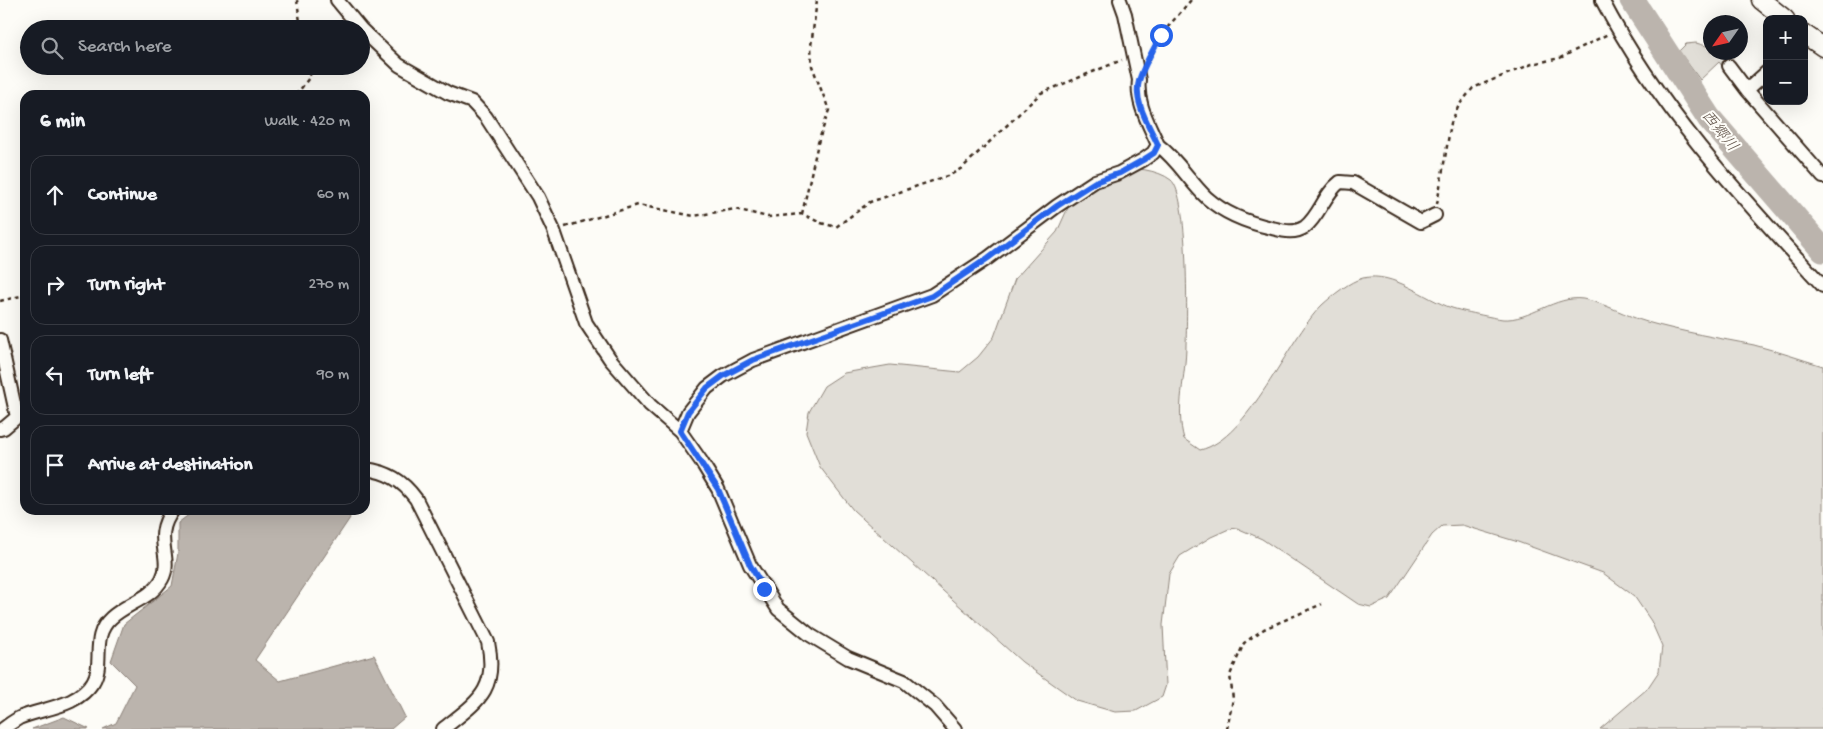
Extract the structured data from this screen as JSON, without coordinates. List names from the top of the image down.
{
  "water": ["西郷川"],
  "north": "bottom left",
  "page": {
    "map_buttons": ["+", "−"],
    "search": "Search here",
    "heading": ["6 min", "Walk · 420 m"],
    "list": [
      ["Continue", "60 m"],
      ["Turn right", "270 m"],
      ["Turn left", "90 m"],
      "Arrive at destination"
    ]
  }
}
